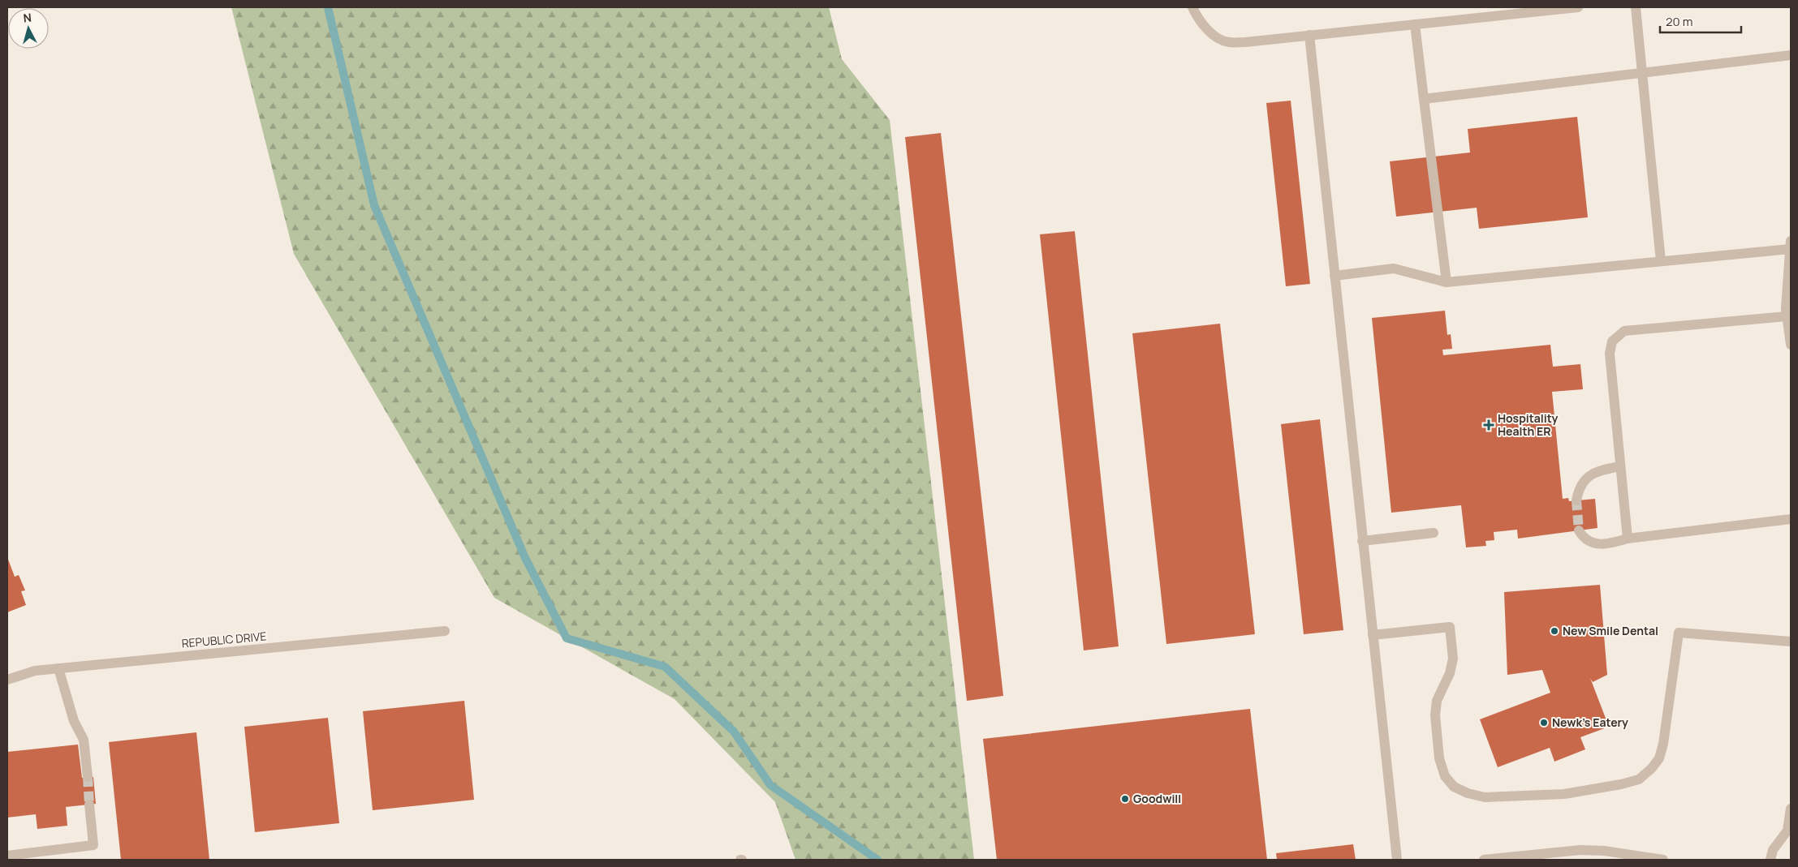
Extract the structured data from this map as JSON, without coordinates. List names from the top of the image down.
{
  "streets": {
    "street": ["REPUBLIC DRIVE"]
  },
  "places": {
    "health": ["Hospitality Health ER"],
    "other": ["New Smile Dental", "Newk's Eatery", "Goodwill"]
  },
  "scale_bar": "20 m",
  "north": "top"
}
